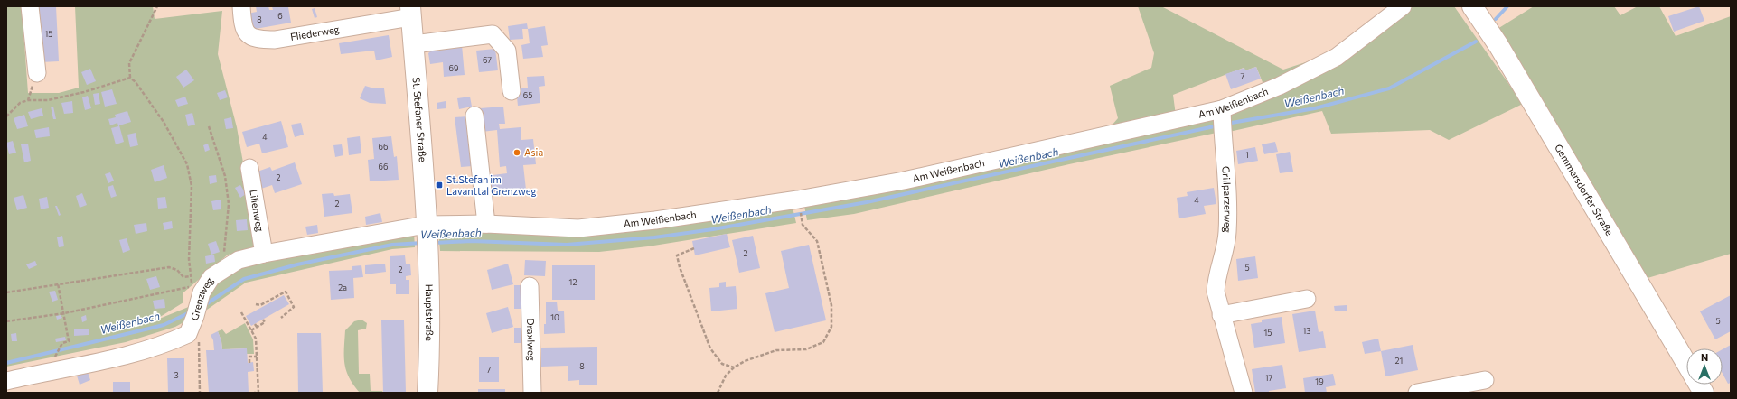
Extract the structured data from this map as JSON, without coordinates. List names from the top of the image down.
{
  "streets": {
    "main road": ["St. Stefaner Straße", "Gemmersdorfer Straße", "Hauptstraße"],
    "street": [
      "Fliederweg",
      "Am Weißenbach",
      "Grillparzerweg",
      "Lilienweg",
      "Grenzweg",
      "Draxlweg"
    ]
  },
  "crossings": [
    ["Fliederweg", "St. Stefaner Straße"],
    ["Am Weißenbach", "St. Stefaner Straße"],
    ["Am Weißenbach", "Grillparzerweg"],
    ["Am Weißenbach", "Grenzweg"],
    ["Am Weißenbach", "Hauptstraße"],
    ["St. Stefaner Straße", "Grenzweg"],
    ["St. Stefaner Straße", "Hauptstraße"],
    ["Lilienweg", "Grenzweg"],
    ["Grenzweg", "Hauptstraße"]
  ],
  "water": ["Weißenbach"],
  "places": {
    "other": ["Asia"],
    "transit": ["St.Stefan im Lavanttal Grenzweg"]
  },
  "house_numbers": [
    "6",
    "8",
    "15",
    "67",
    "69",
    "7",
    "65",
    "4",
    "66",
    "1",
    "66",
    "2",
    "4",
    "2",
    "2",
    "5",
    "2",
    "12",
    "2a",
    "10",
    "5",
    "13",
    "15",
    "21",
    "8",
    "7",
    "3",
    "17",
    "19"
  ],
  "north": "top"
}
